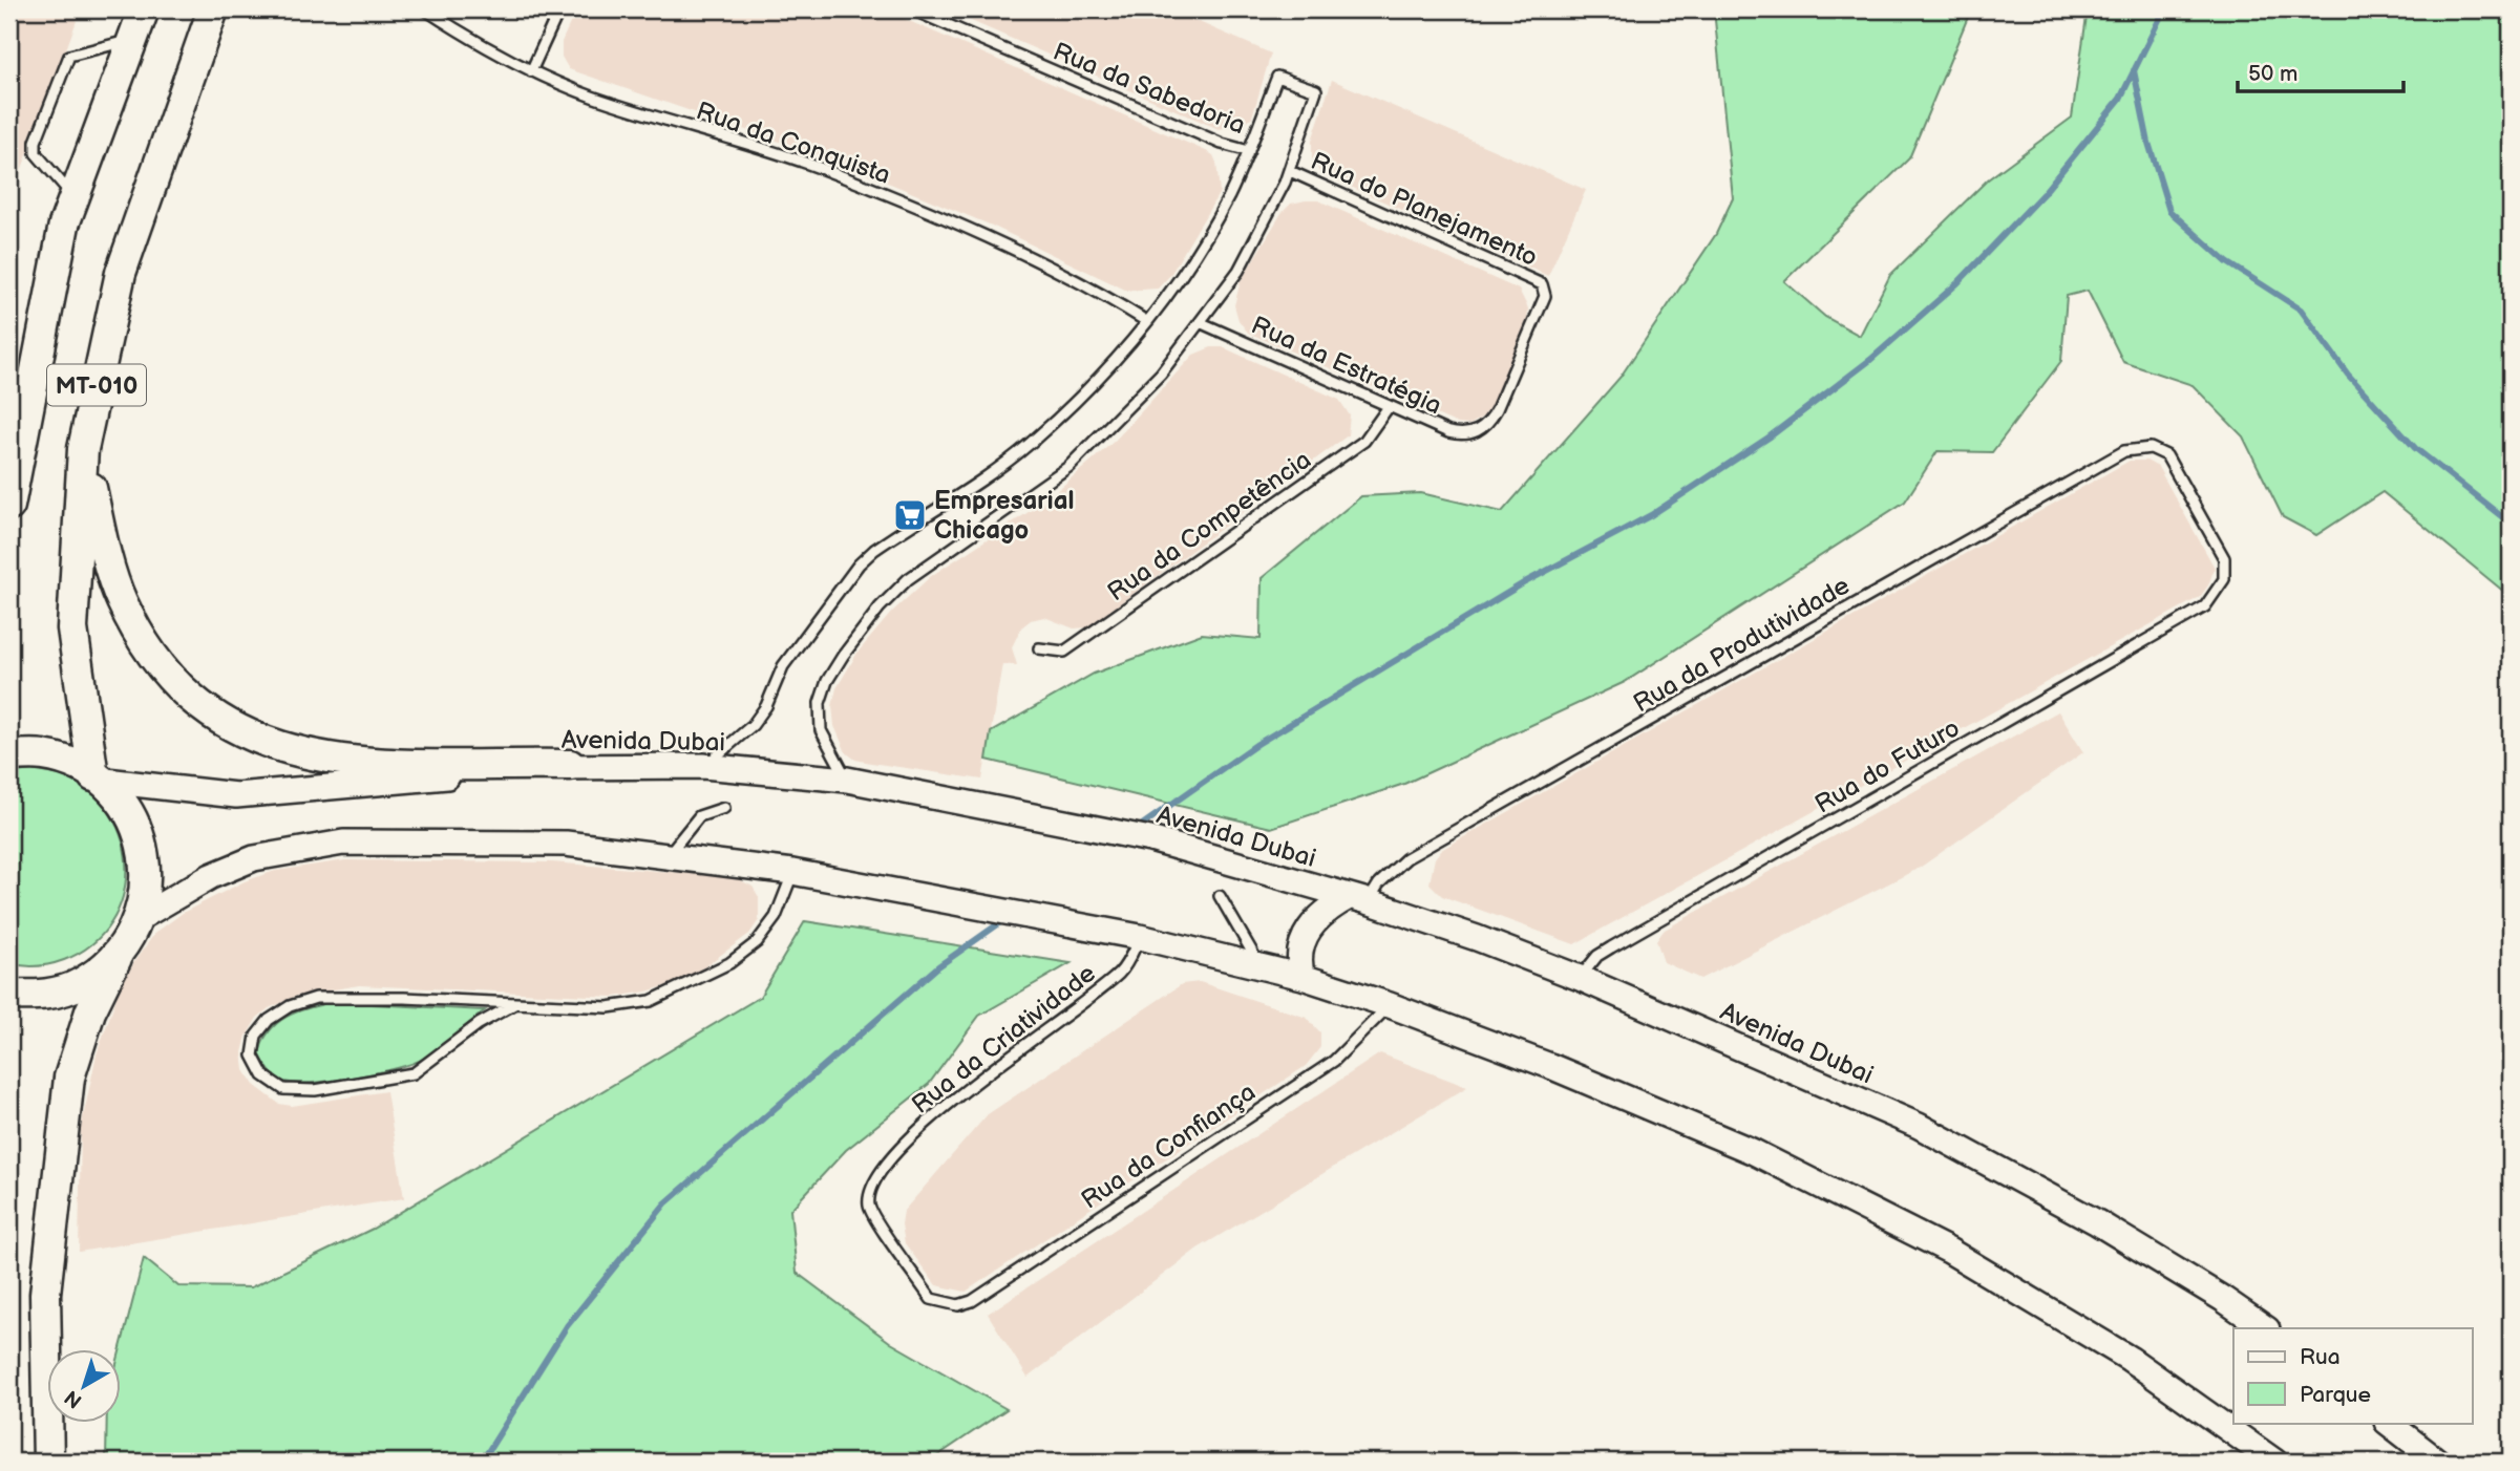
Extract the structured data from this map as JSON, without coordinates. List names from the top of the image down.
{
  "streets": {
    "main road": ["MT-010"],
    "street": ["Avenida Dubai"],
    "lane": [
      "Rua da Sabedoria",
      "Rua da Conquista",
      "Rua do Planejamento",
      "Rua da Estratégia",
      "Rua da Competência",
      "Rua da Produtividade",
      "Rua do Futuro",
      "Rua da Criatividade",
      "Rua da Confiança"
    ]
  },
  "crossings": [
    ["Rua do Planejamento", "Rua da Estratégia"],
    ["Rua da Estratégia", "Rua da Competência"],
    ["MT-010", "Avenida Dubai"],
    ["Rua da Produtividade", "Avenida Dubai"],
    ["Rua da Produtividade", "Rua do Futuro"],
    ["Avenida Dubai", "Rua do Futuro"],
    ["Rua da Criatividade", "Rua da Confiança"]
  ],
  "places": {
    "supermarket": ["Empresarial Chicago"]
  },
  "legend": ["Rua", "Parque"],
  "scale_bar": "50 m",
  "north": "bottom left"
}
